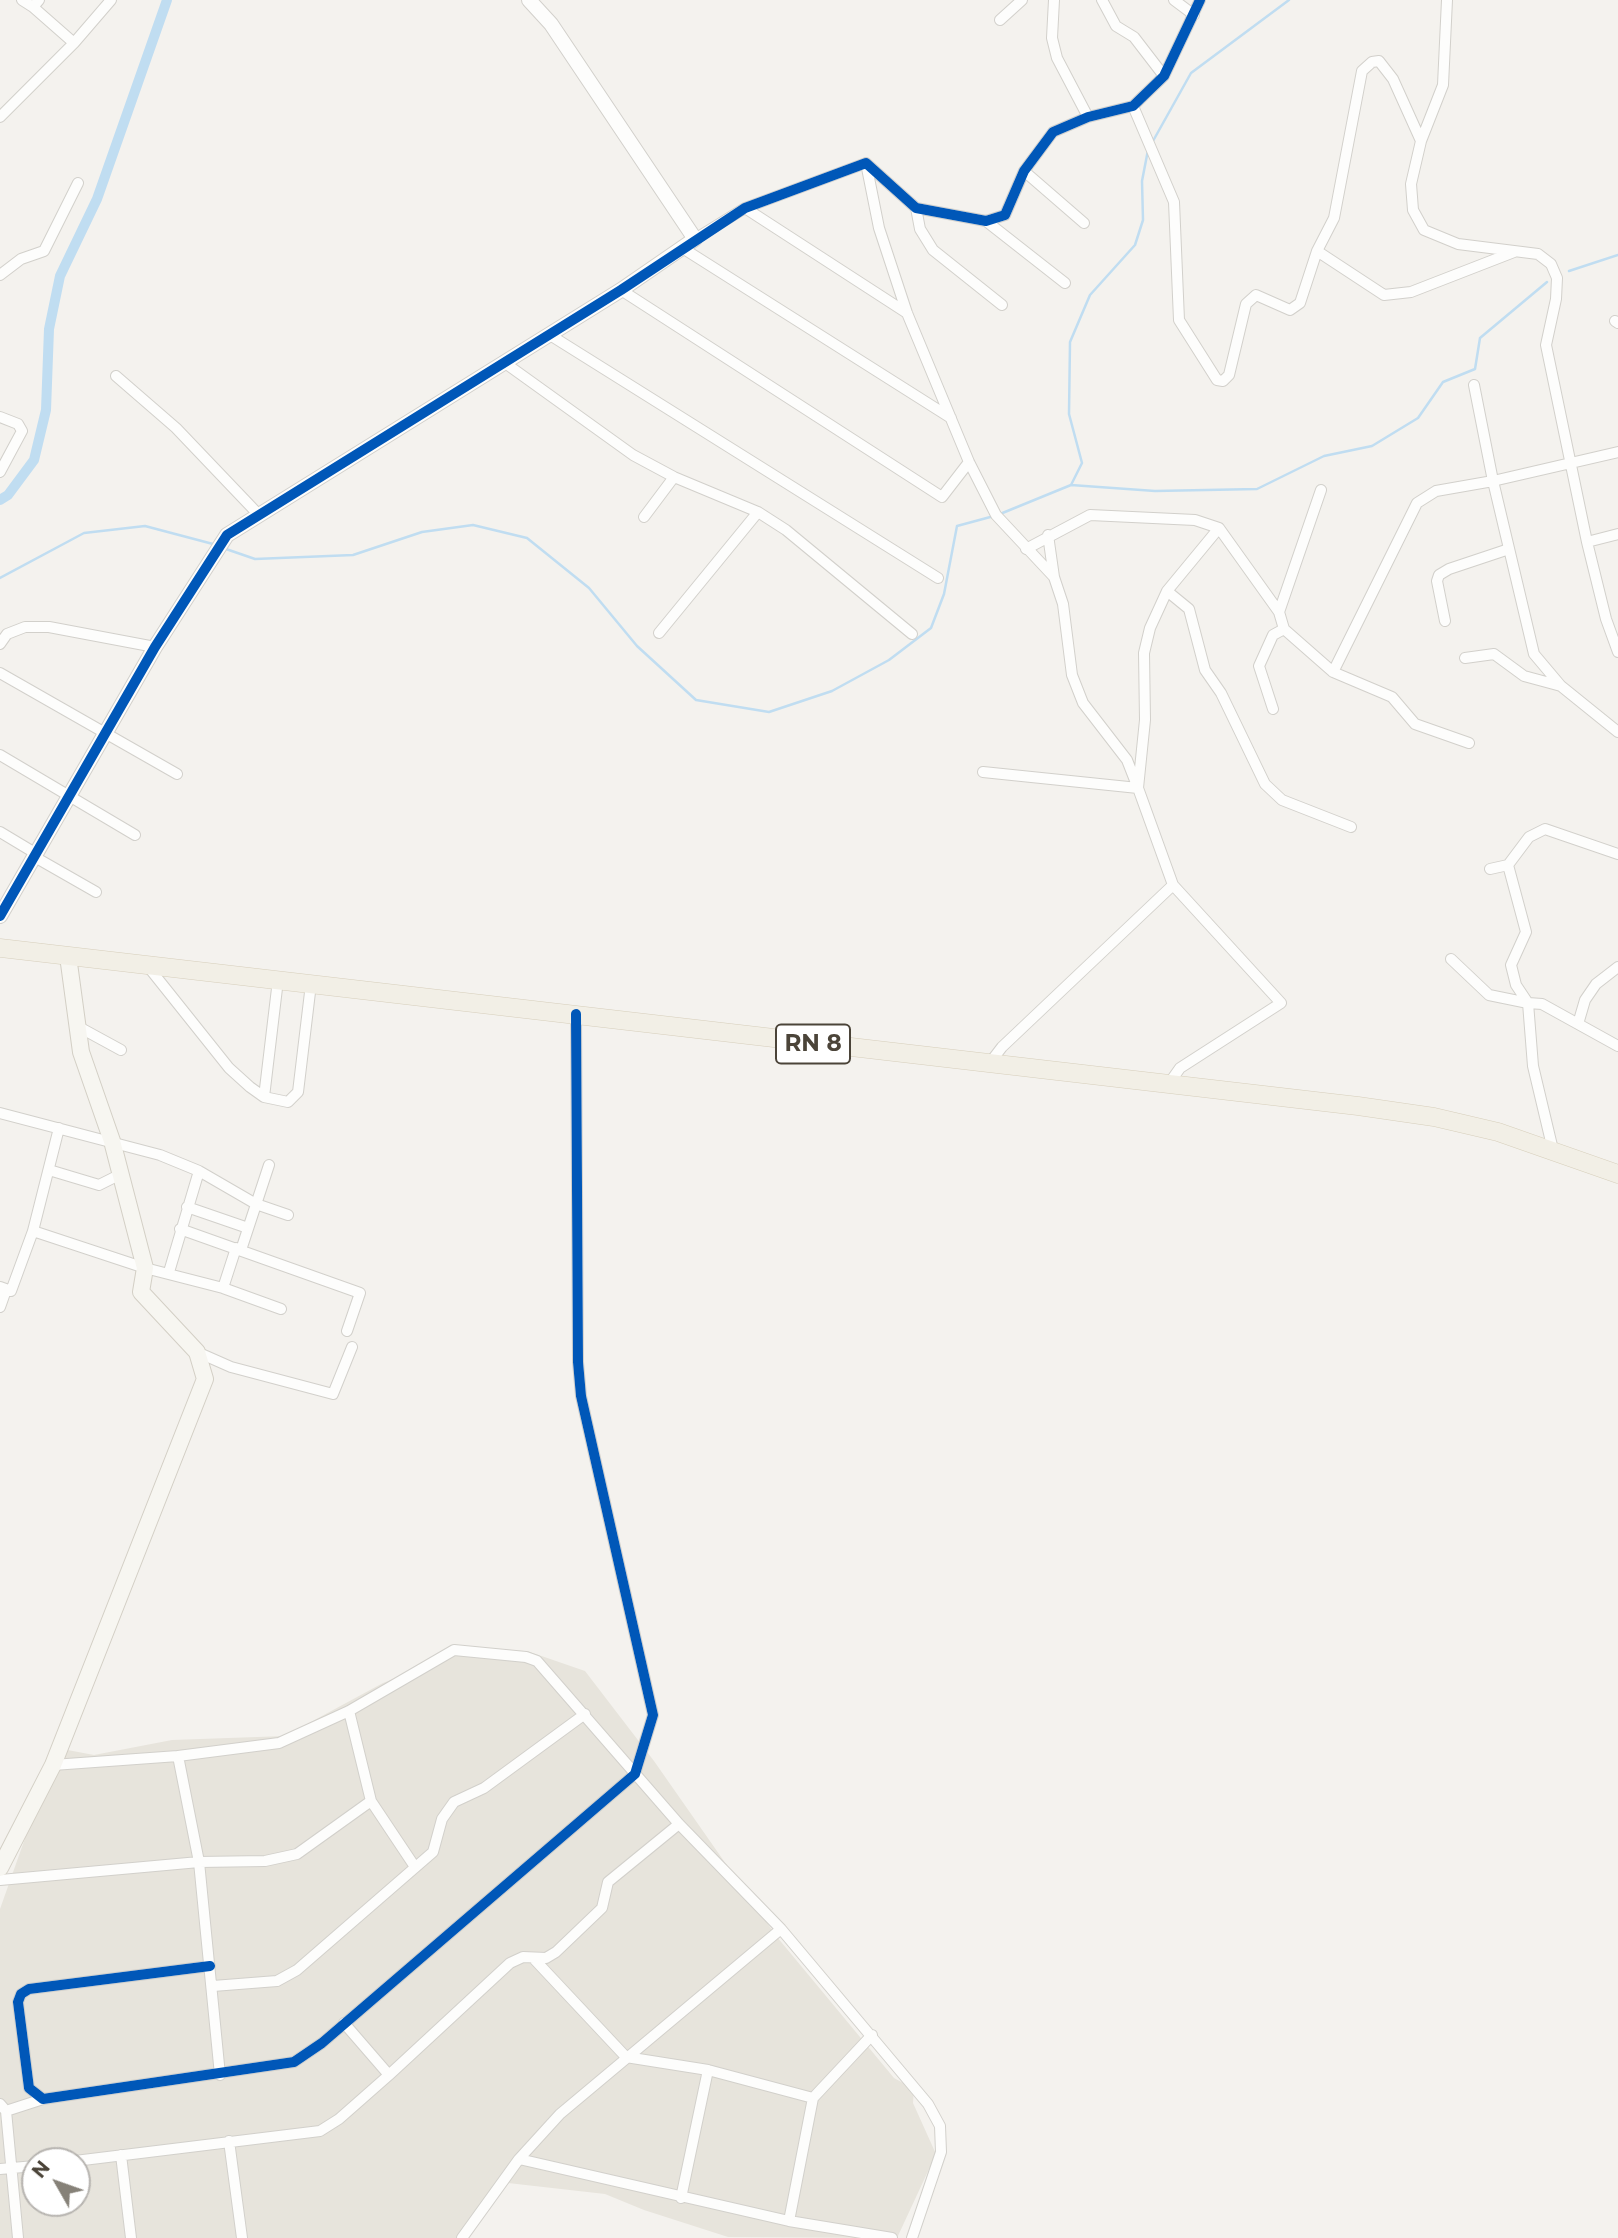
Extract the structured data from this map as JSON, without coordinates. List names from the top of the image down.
{
  "streets": {
    "main road": ["RN 8"]
  },
  "north": "top left"
}
